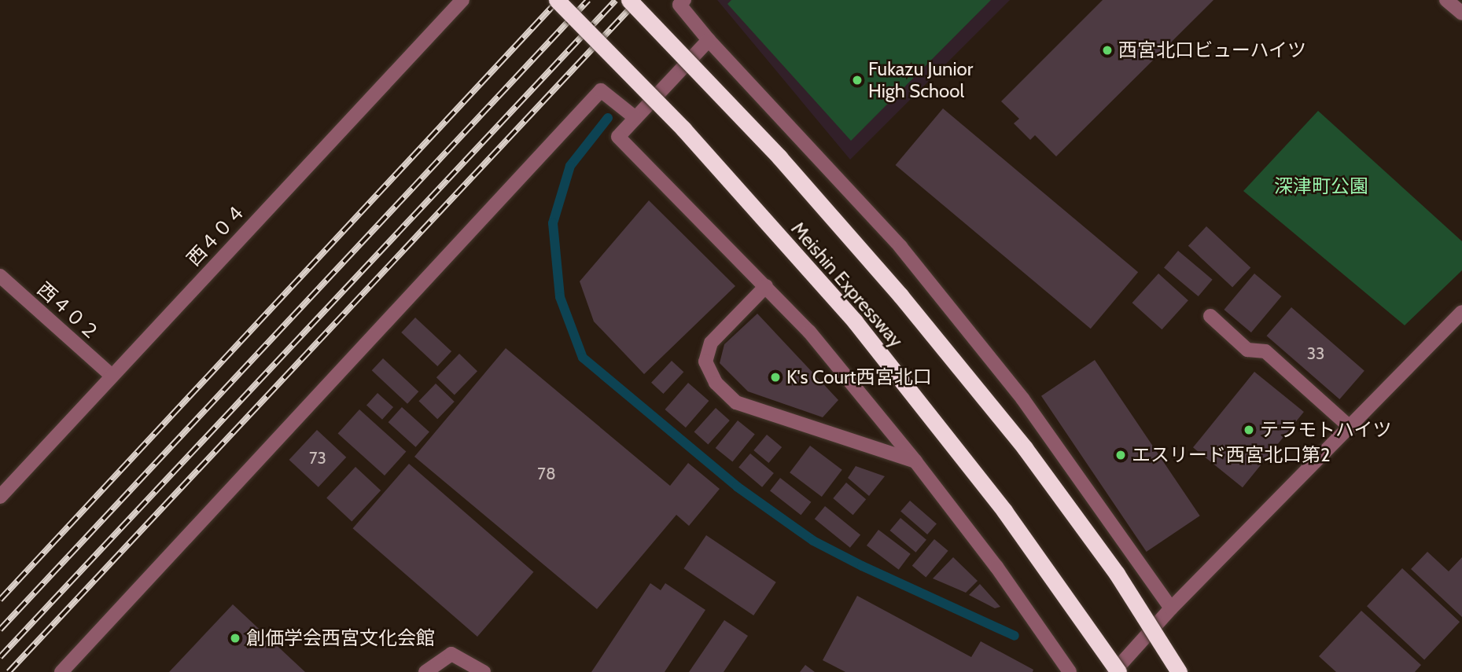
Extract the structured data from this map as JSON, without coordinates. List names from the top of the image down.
{
  "streets": {
    "highway": ["Meishin Expressway"],
    "street": ["西４０４", "西４０２"]
  },
  "crossings": [
    ["西４０４", "西４０２"]
  ],
  "parks": ["深津町公園"],
  "places": [
    "西宮北口ビューハイツ",
    "Fukazu Junior High School",
    "K's Court西宮北口",
    "テラモトハイツ",
    "エスリード西宮北口第2",
    "創価学会西宮文化会館"
  ],
  "house_numbers": ["33", "73", "78"]
}
